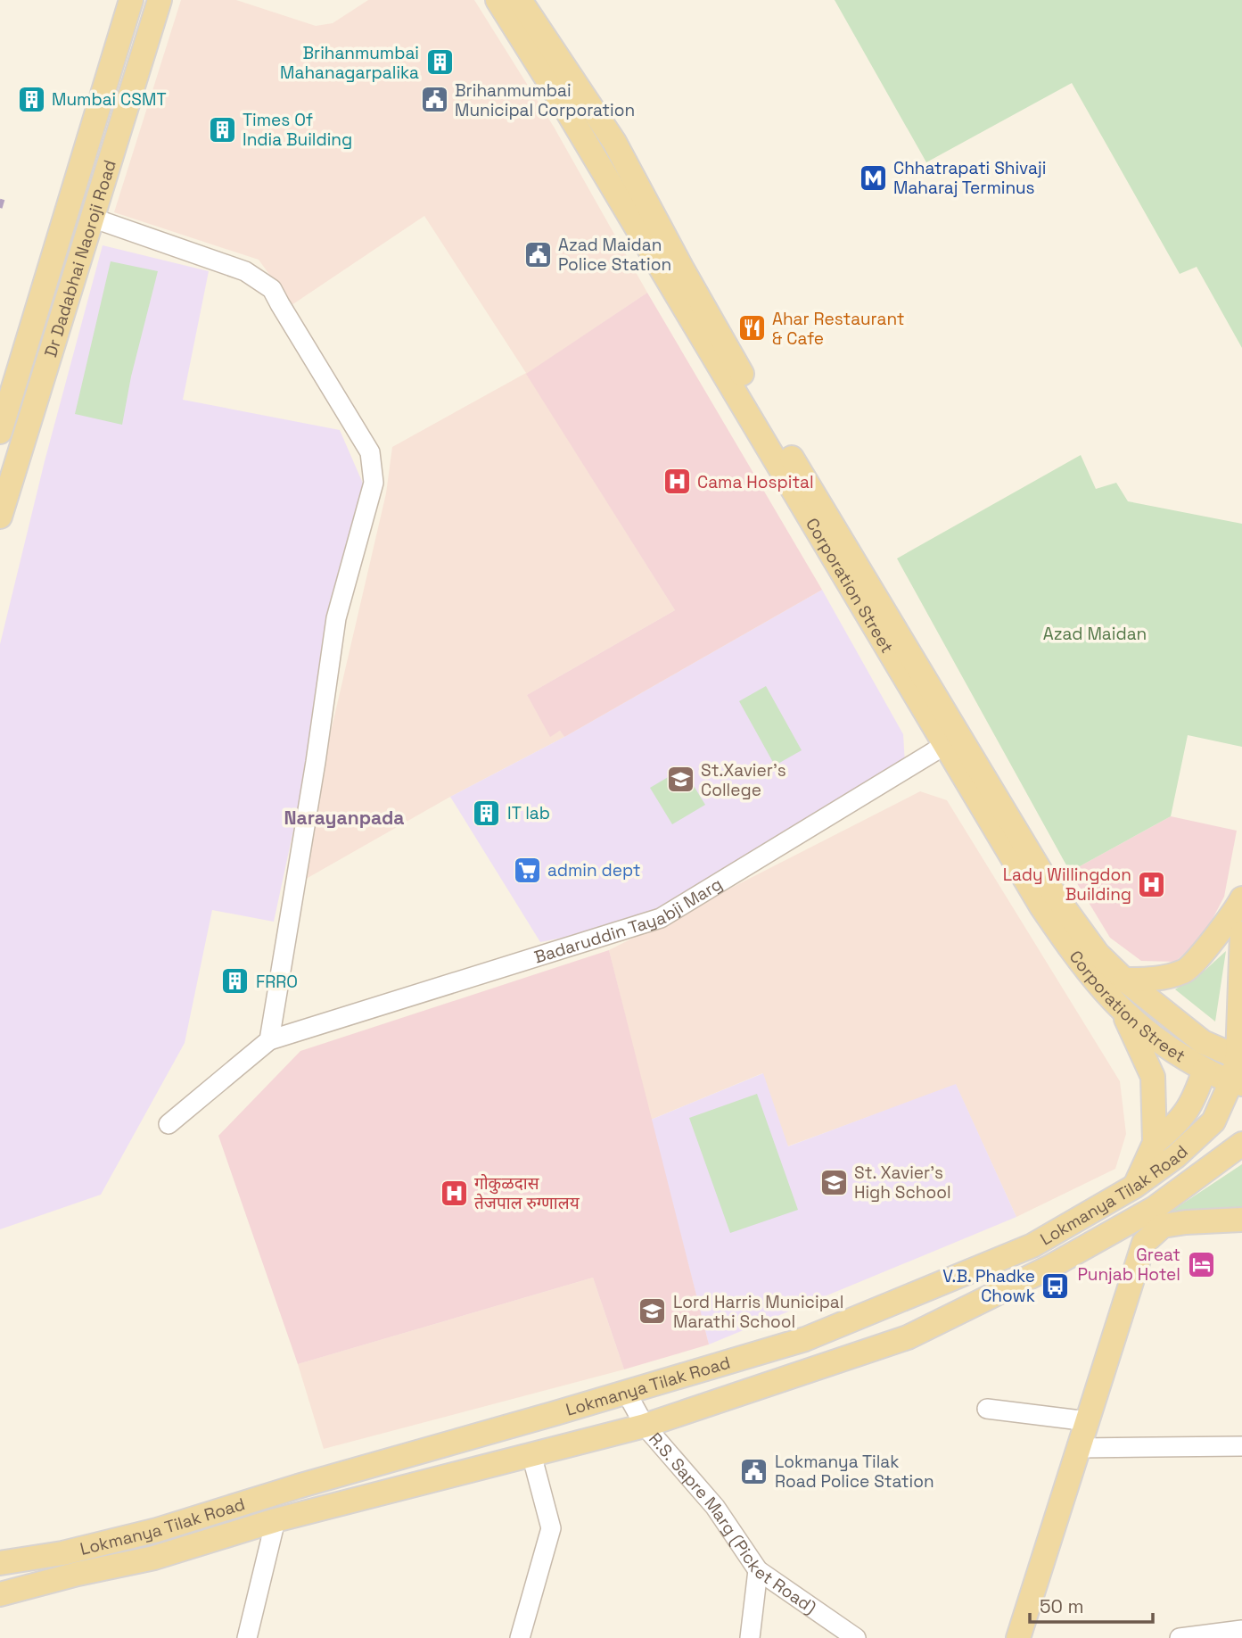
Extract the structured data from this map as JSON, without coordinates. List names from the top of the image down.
{
  "streets": {
    "main road": ["Dr Dadabhai Naoroji Road", "Corporation Street", "Lokmanya Tilak Road"],
    "street": ["Badaruddin Tayabji Marg", "R.S. Sapre Marg (Picket Road)"]
  },
  "crossings": [
    ["Corporation Street", "Badaruddin Tayabji Marg"],
    ["Corporation Street", "Lokmanya Tilak Road"],
    ["Lokmanya Tilak Road", "R.S. Sapre Marg (Picket Road)"]
  ],
  "districts": ["Narayanpada"],
  "parks": ["Azad Maidan"],
  "places": {
    "building": [
      "Brihanmumbai Mahanagarpalika",
      "Mumbai CSMT",
      "Times Of India Building",
      "IT lab",
      "FRRO"
    ],
    "public building": ["Brihanmumbai Municipal Corporation", "Azad Maidan Police Station", "Lokmanya Tilak Road Police Station"],
    "metro station": ["Chhatrapati Shivaji Maharaj Terminus"],
    "restaurant": ["Ahar Restaurant & Cafe"],
    "hospital": ["Cama Hospital", "Lady Willingdon Building", "गोकुळदास तेजपाल रुग्णालय"],
    "school or university": ["St.Xavier's College", "St. Xavier's High School", "Lord Harris Municipal Marathi School"],
    "supermarket": ["admin dept"],
    "hotel": ["Great Punjab Hotel"],
    "bus stop": ["V.B. Phadke Chowk"]
  },
  "scale_bar": "50 m"
}
